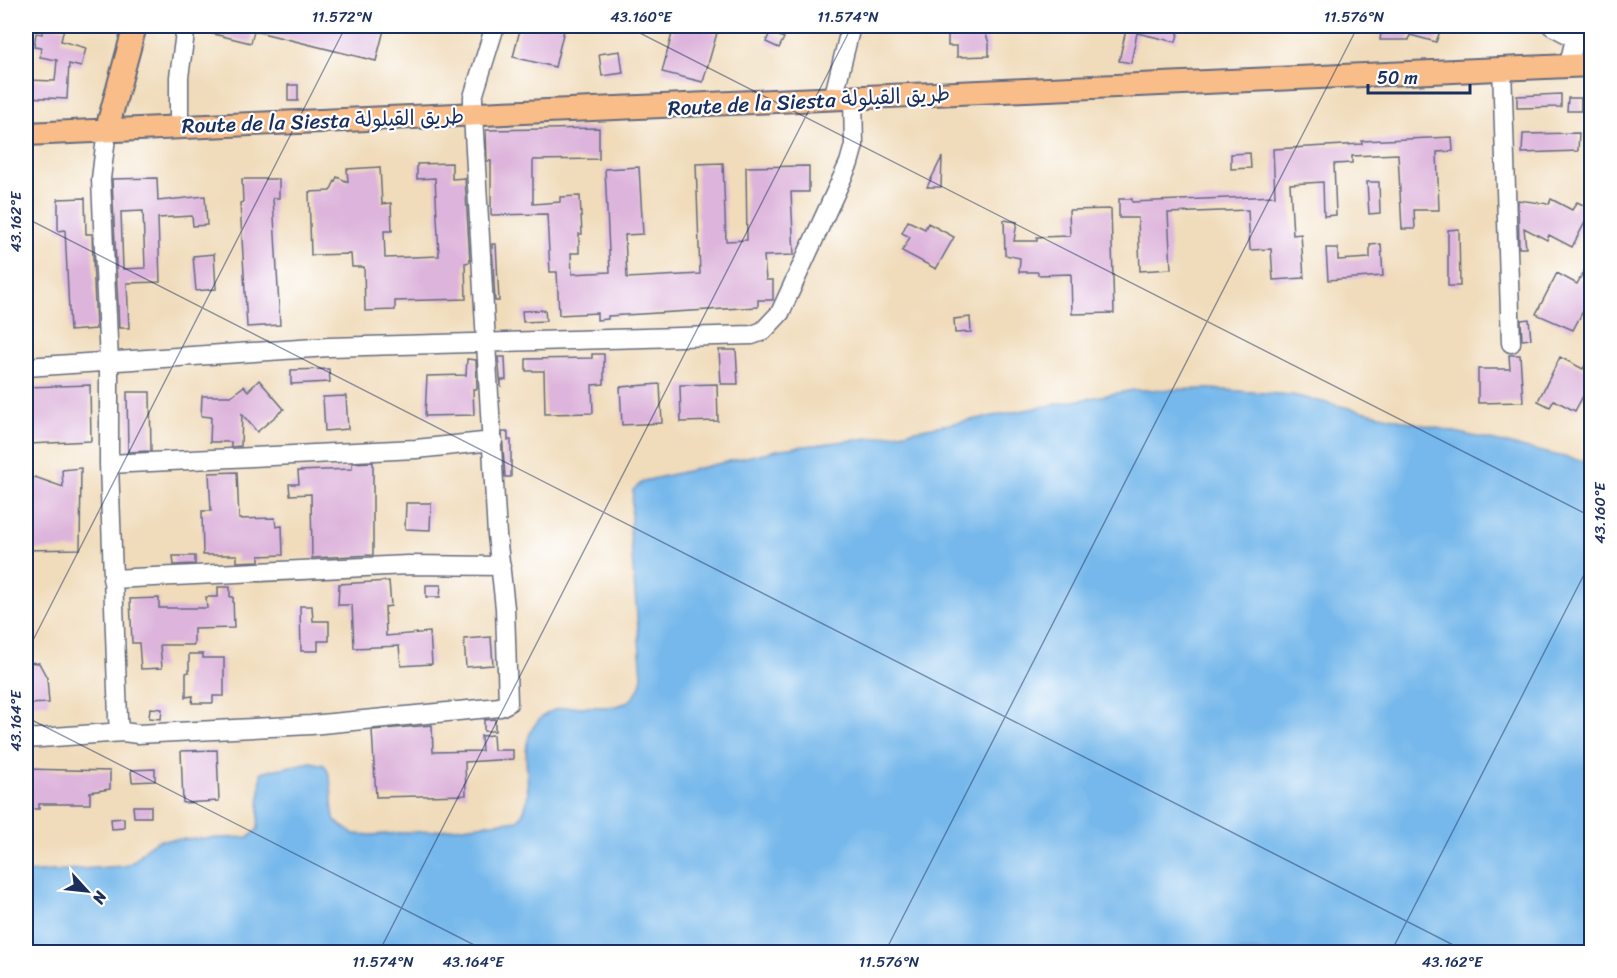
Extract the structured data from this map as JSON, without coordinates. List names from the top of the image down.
{
  "streets": {
    "main road": ["Route de la Siesta طريق القيلولة"]
  },
  "scale_bar": "50 m",
  "north": "bottom right",
  "coordinates": [
    "11.572°N",
    "43.160°E",
    "11.574°N",
    "11.576°N",
    "43.162°E",
    "43.164°E"
  ]
}
